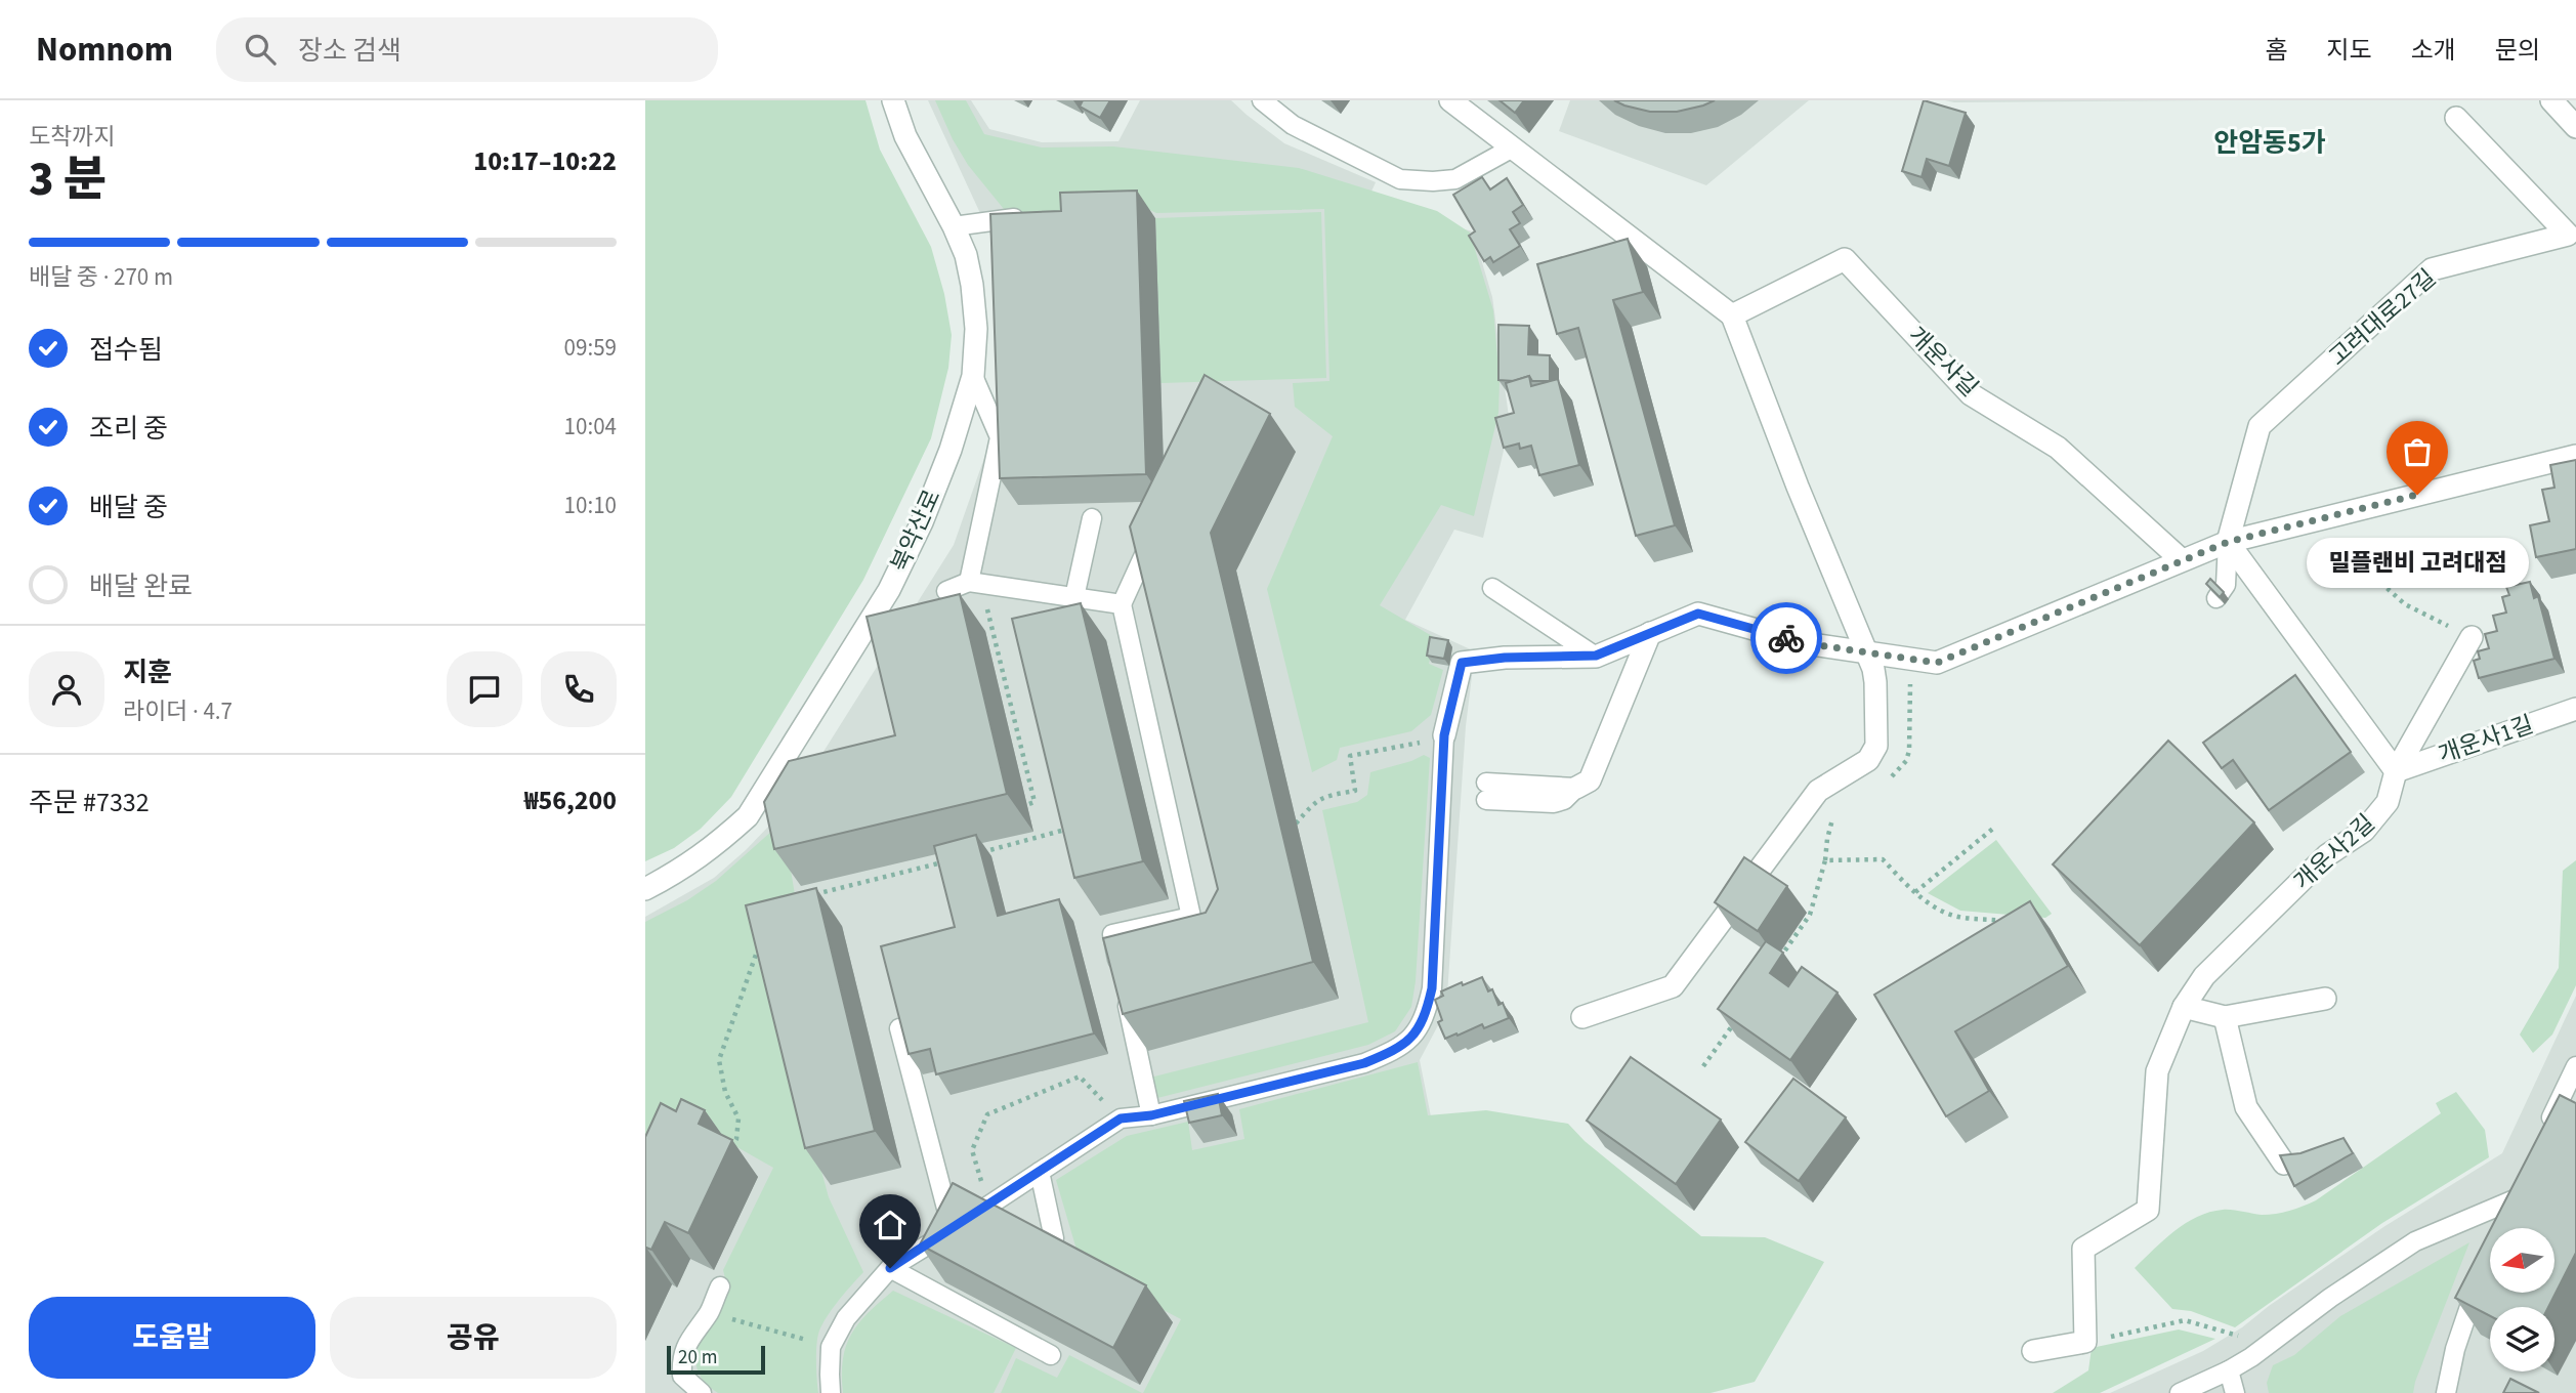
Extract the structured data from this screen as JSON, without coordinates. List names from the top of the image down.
{
  "streets": {
    "street": [
      "고려대로27길",
      "개운사길",
      "북악산로",
      "개운사1길",
      "개운사2길"
    ]
  },
  "crossings": [
    ["개운사1길", "개운사2길"]
  ],
  "districts": ["안암동5가"],
  "places": ["밀플랜비 고려대점"],
  "scale_bar": "20 m",
  "north": "left",
  "page": {
    "header": "Nomnom",
    "search": "장소 검색",
    "nav": [
      "홈",
      "지도",
      "소개",
      "문의"
    ],
    "heading": ["3 분", "도착까지", "10:17–10:22"],
    "panel": [
      "지훈",
      "라이더 · 4.7",
      "주문 #7332",
      "₩56,200"
    ],
    "bar": "배달 중 · 270 m",
    "list": [
      ["접수됨", "09:59"],
      ["조리 중", "10:04"],
      ["배달 중", "10:10"],
      "배달 완료"
    ],
    "bubble": "밀플랜비 고려대점",
    "buttons": ["도움말", "공유"],
    "scale": "20 m"
  }
}
